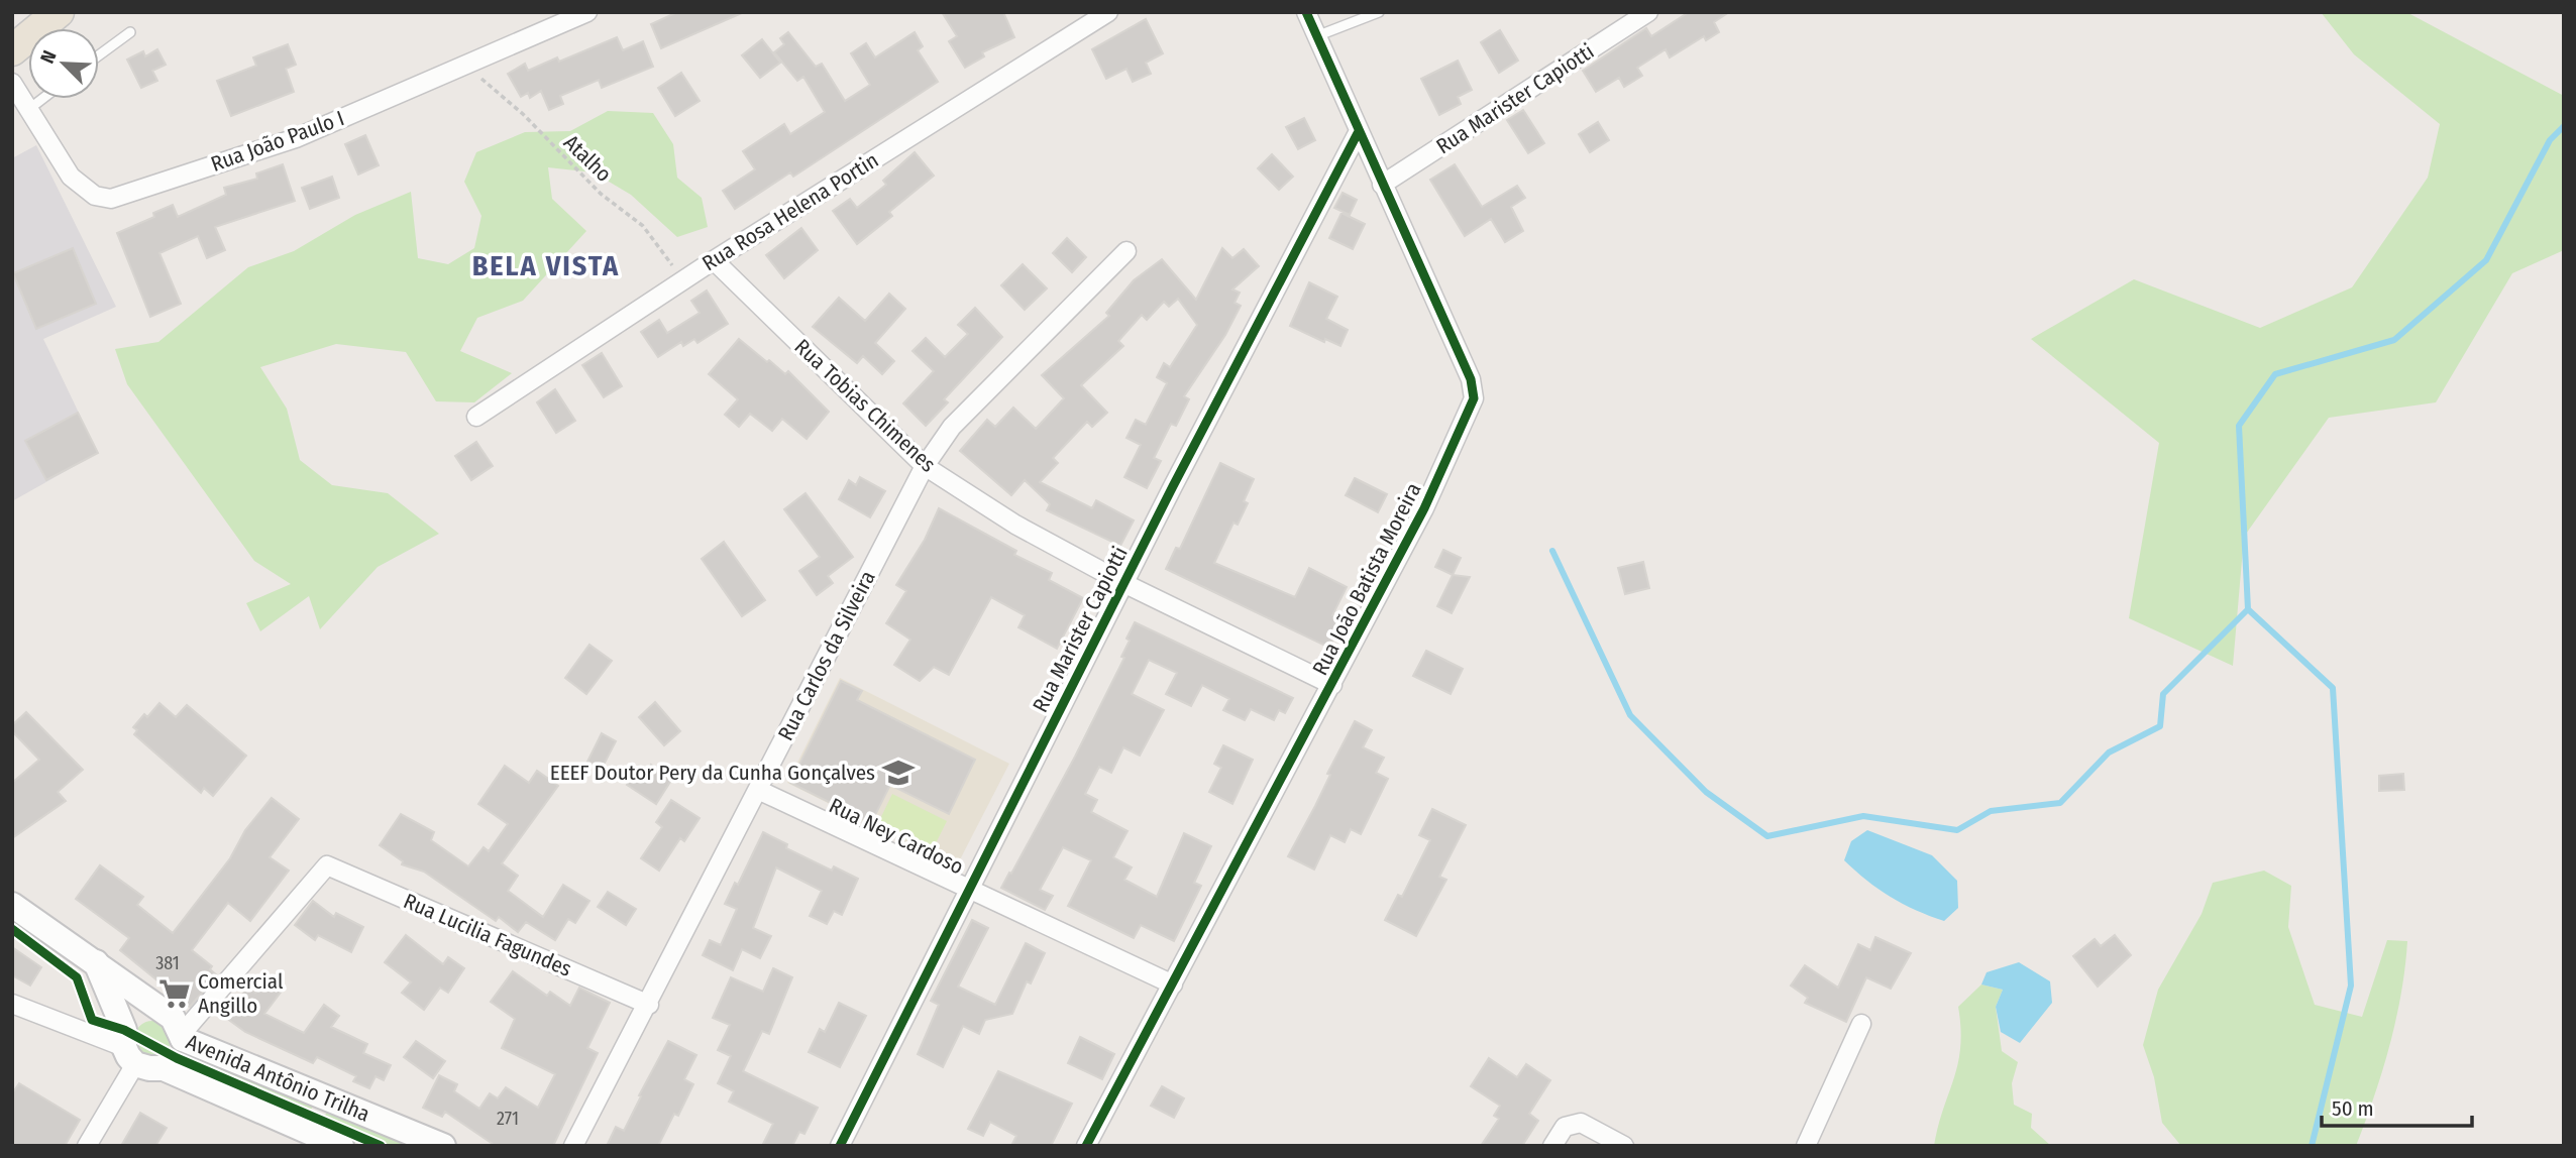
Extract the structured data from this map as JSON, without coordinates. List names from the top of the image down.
{
  "streets": {
    "main road": ["Avenida Antônio Trilha"],
    "street": [
      "Rua Marister Capiotti",
      "Rua João Paulo I",
      "Rua Rosa Helena Portin",
      "Rua Tobias Chimenes",
      "Rua João Batista Moreira",
      "Rua Carlos da Silveira",
      "Rua Ney Cardoso",
      "Rua Lucilia Fagundes"
    ],
    "path": ["Atalho"]
  },
  "crossings": [
    ["Rua Marister Capiotti", "Rua Tobias Chimenes"],
    ["Rua Marister Capiotti", "Rua João Batista Moreira"],
    ["Rua Marister Capiotti", "Rua Ney Cardoso"],
    ["Rua João Paulo I", "Atalho"],
    ["Atalho", "Rua Rosa Helena Portin"],
    ["Rua Rosa Helena Portin", "Rua Tobias Chimenes"],
    ["Rua Tobias Chimenes", "Rua João Batista Moreira"],
    ["Rua Tobias Chimenes", "Rua Carlos da Silveira"],
    ["Rua João Batista Moreira", "Rua Ney Cardoso"],
    ["Rua Carlos da Silveira", "Rua Ney Cardoso"],
    ["Rua Carlos da Silveira", "Rua Lucilia Fagundes"],
    ["Rua Lucilia Fagundes", "Avenida Antônio Trilha"]
  ],
  "districts": ["BELA VISTA"],
  "places": {
    "school or university": ["EEEF Doutor Pery da Cunha Gonçalves"],
    "supermarket": ["Comercial Angillo"]
  },
  "house_numbers": ["381", "271"],
  "scale_bar": "50 m",
  "north": "top left"
}
